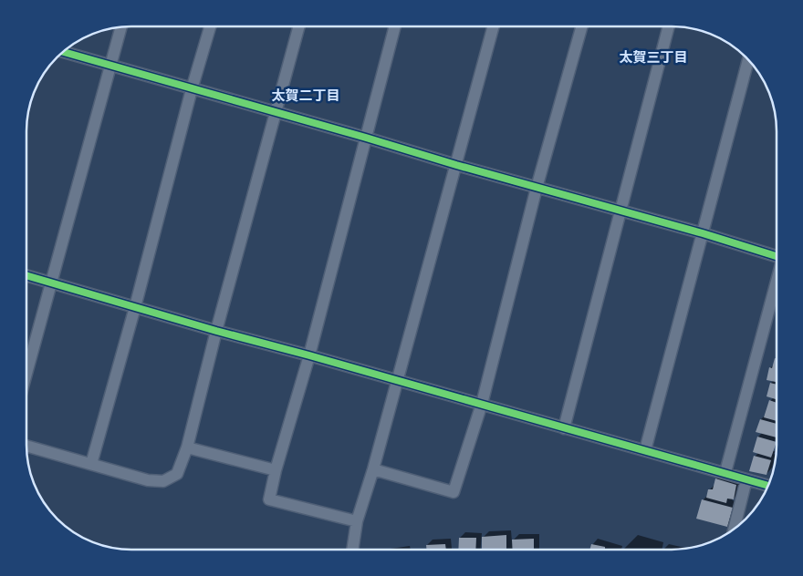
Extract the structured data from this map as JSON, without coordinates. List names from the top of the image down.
{
  "districts": ["太賀三丁目", "太賀二丁目"]
}
